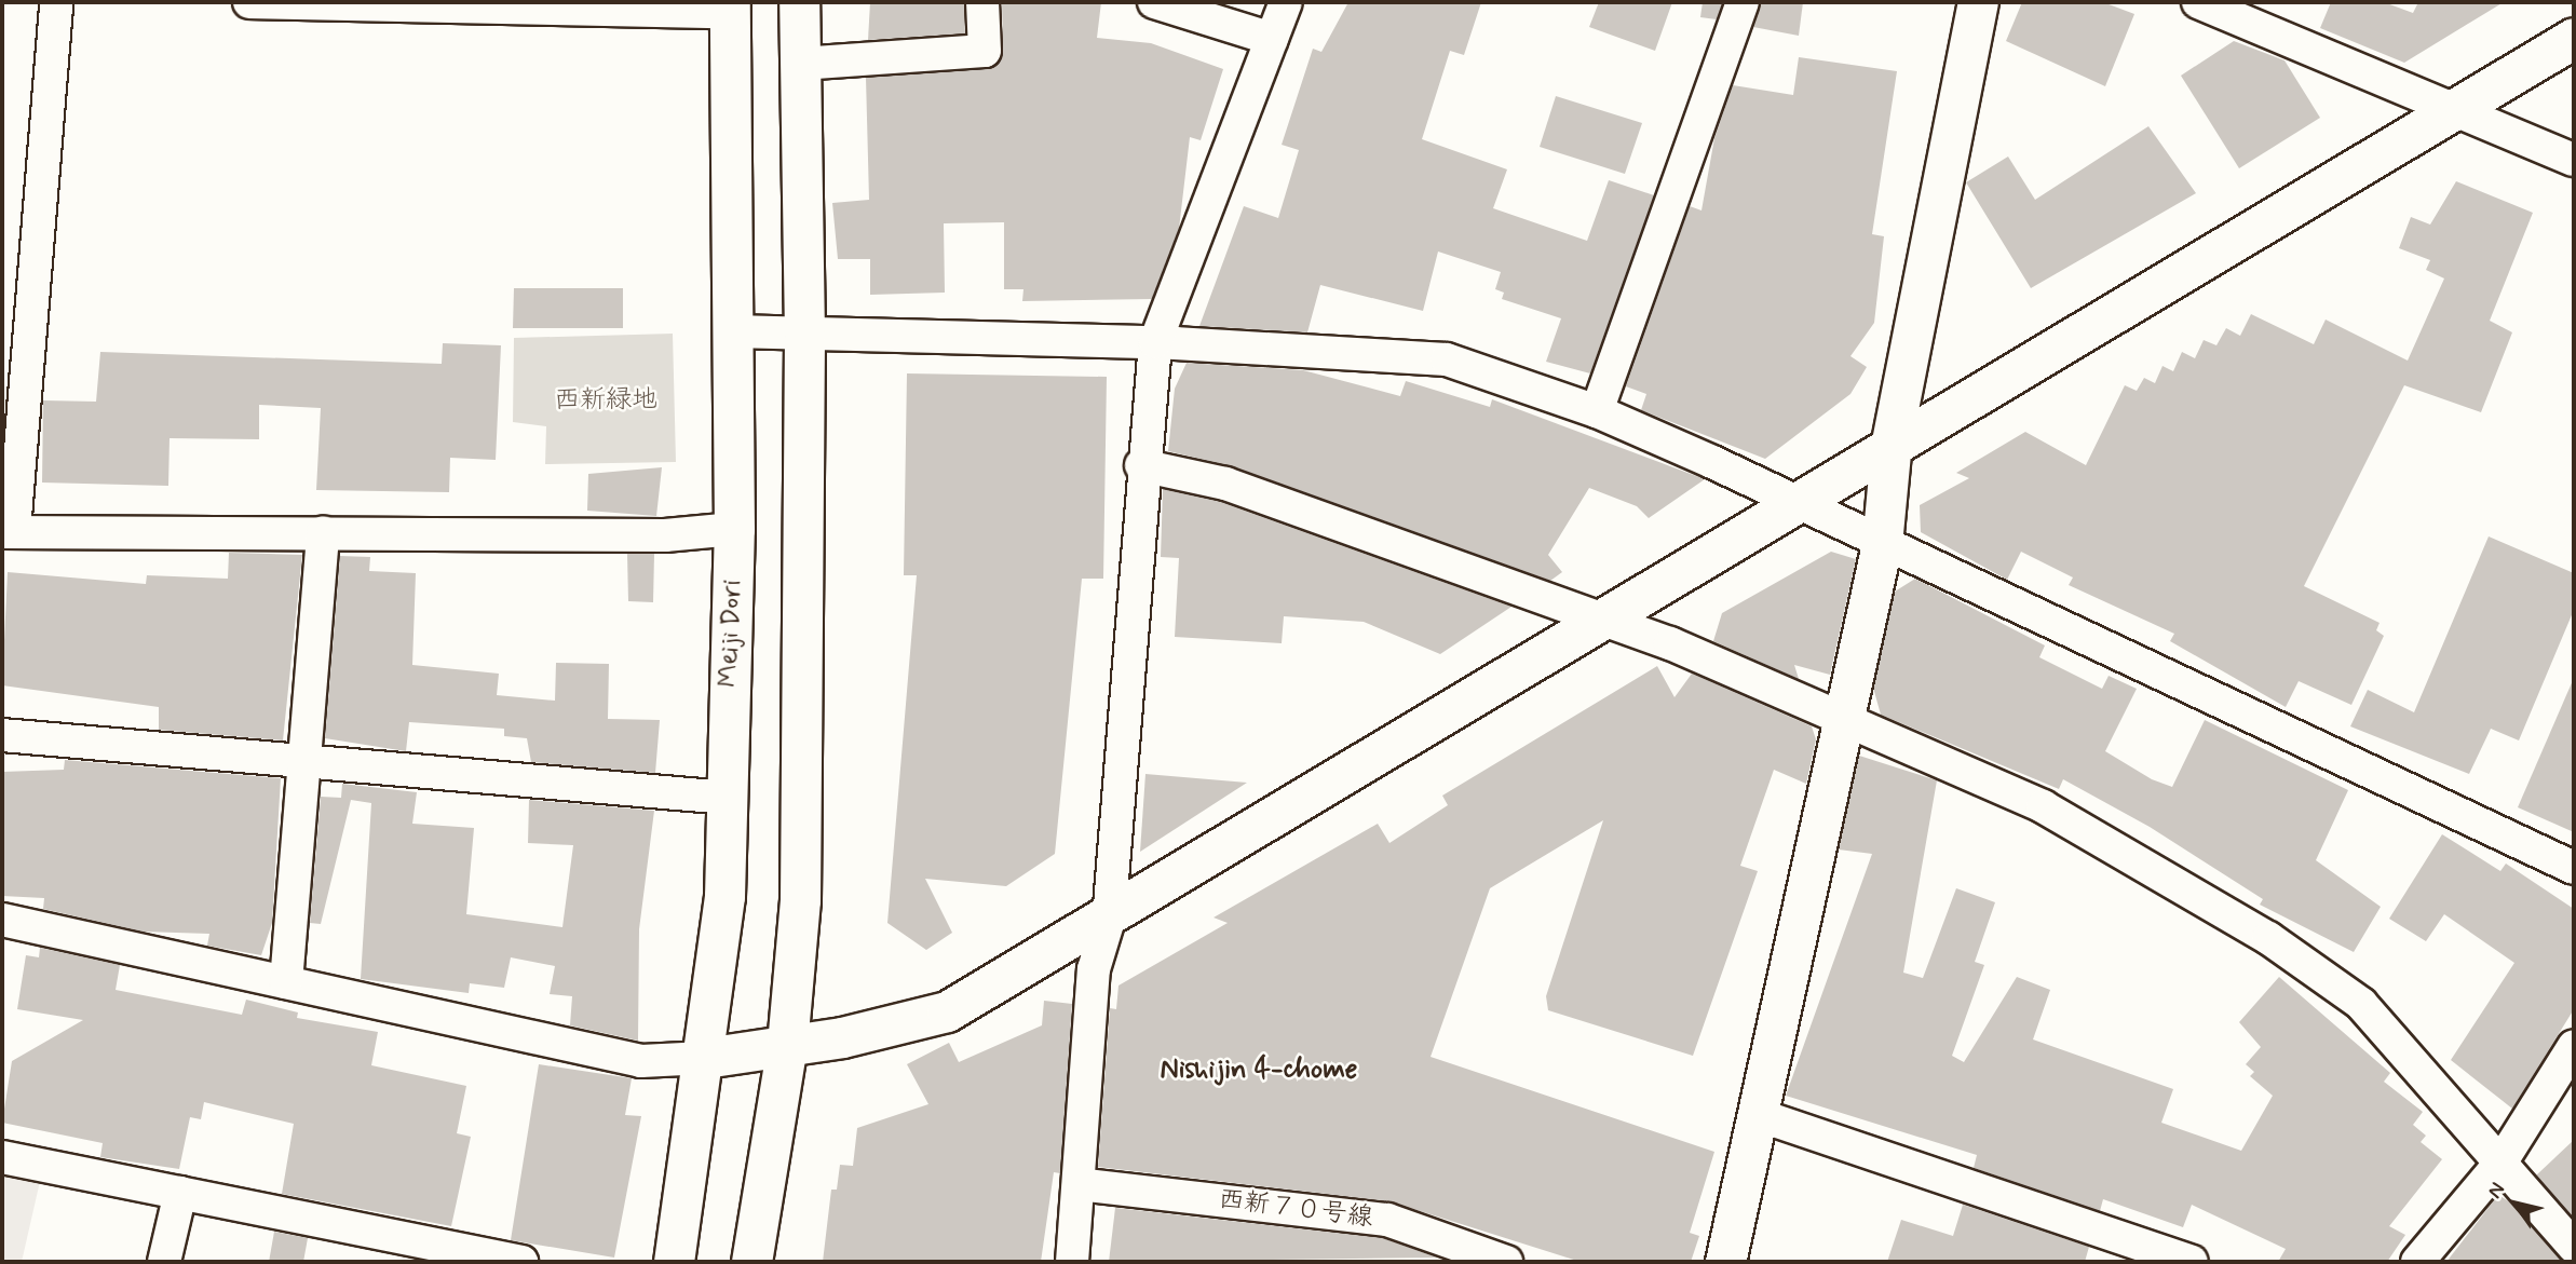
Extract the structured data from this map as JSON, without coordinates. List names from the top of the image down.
{
  "streets": {
    "street": ["Meiji Dori", "西新７０号線"]
  },
  "districts": ["Nishijin 4-chome"],
  "parks": ["西新緑地"],
  "north": "top left"
}
